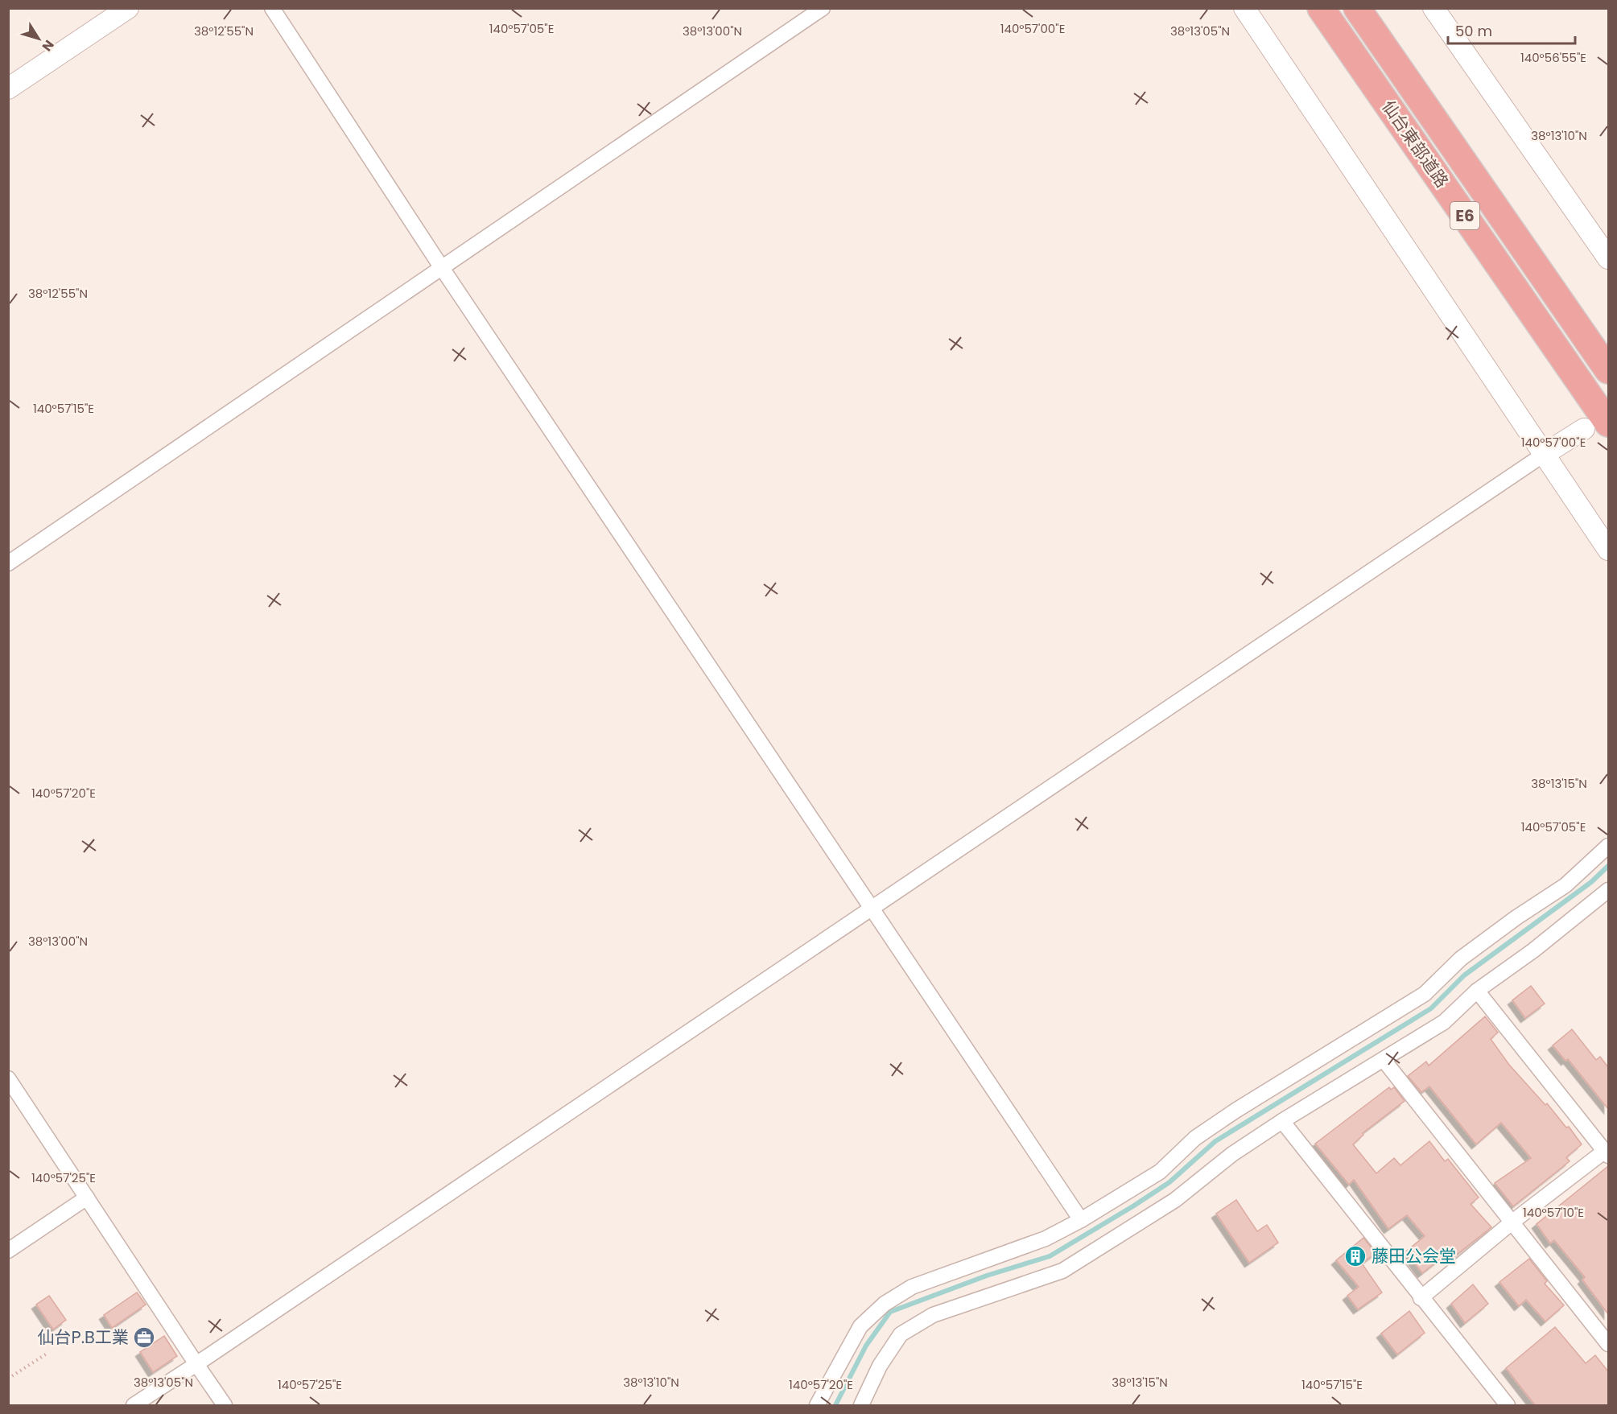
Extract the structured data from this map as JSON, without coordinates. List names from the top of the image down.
{
  "streets": {
    "highway": ["仙台東部道路", "E6"]
  },
  "places": {
    "building": ["藤田公会堂"],
    "office": ["仙台P.B工業"]
  },
  "scale_bar": "50 m",
  "north": "bottom right",
  "coordinates": [
    "140°57'05\"E",
    "140°57'00\"E",
    "38°12'55\"N",
    "38°13'00\"N",
    "38°13'05\"N",
    "140°56'55\"E",
    "38°13'10\"N",
    "140°57'15\"E",
    "38°13'15\"N",
    "140°57'20\"E",
    "140°57'25\"E",
    "140°57'10\"E"
  ]
}
